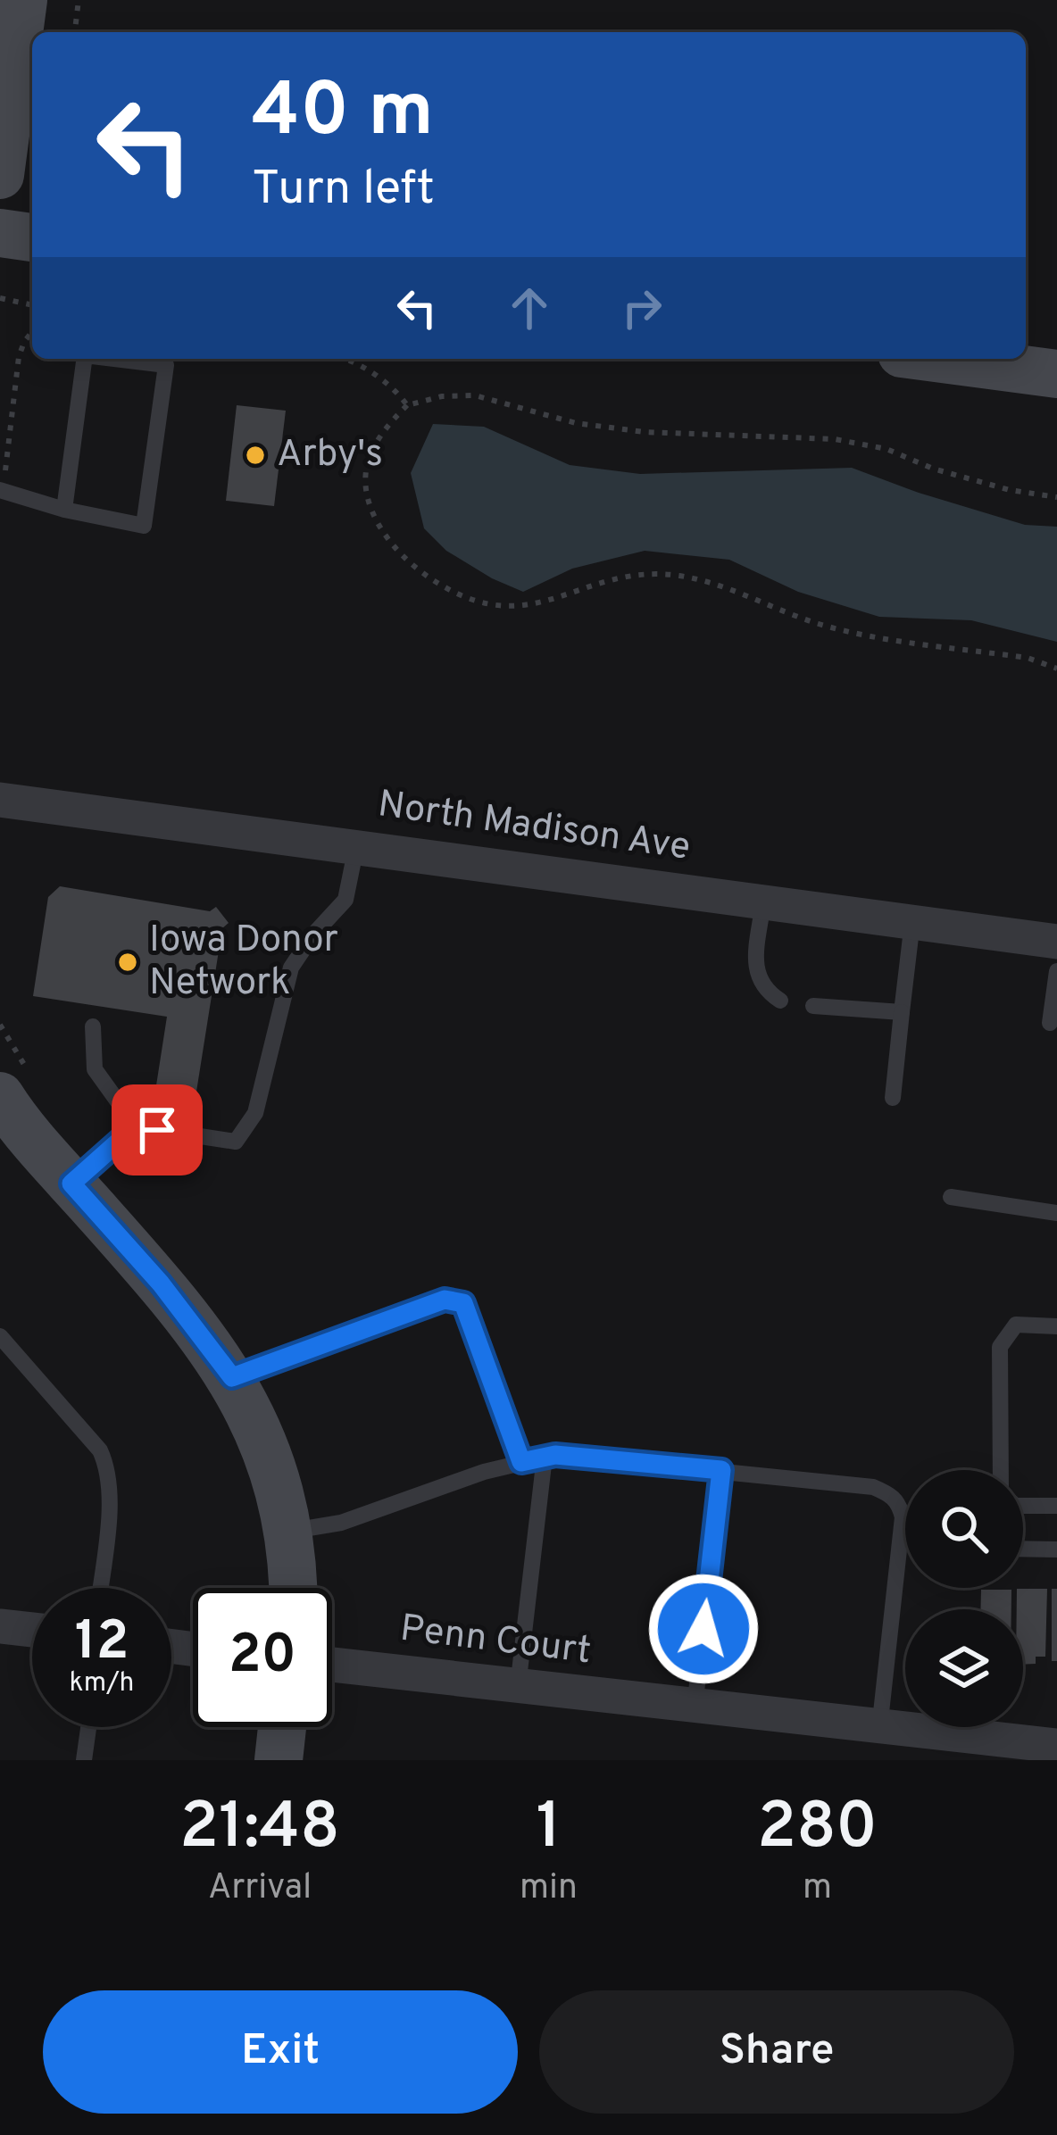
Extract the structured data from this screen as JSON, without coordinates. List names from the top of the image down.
{
  "streets": {
    "street": ["North Madison Ave", "Penn Court"]
  },
  "places": ["Arby's", "Iowa Donor Network"],
  "page": {
    "turn": ["40 m", "Turn left"],
    "speed": "12 km/h",
    "limit": "20",
    "eta": [
      "21:48",
      "Arrival",
      "1",
      "min",
      "280",
      "m"
    ],
    "buttons": ["Exit", "Share"]
  }
}
